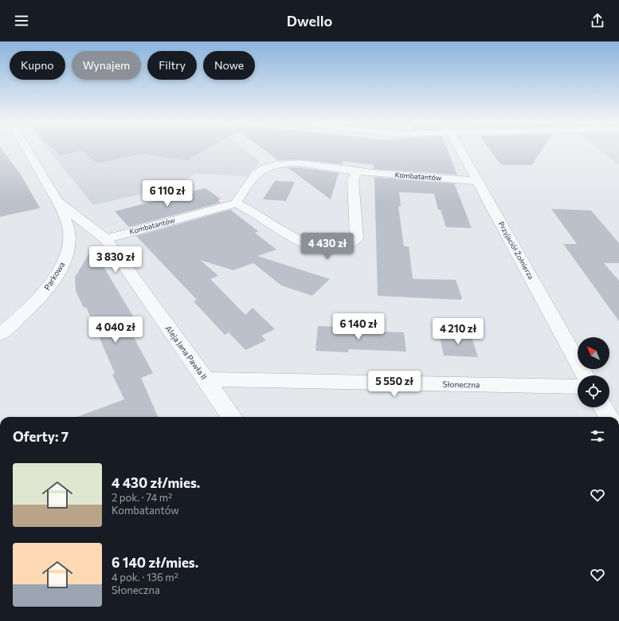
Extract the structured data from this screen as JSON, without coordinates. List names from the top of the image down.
{
  "streets": {
    "street": [
      "Kombatantów",
      "Przyjaciół Żołnierza",
      "Parkowa",
      "Aleja Jana Pawła II",
      "Słoneczna"
    ]
  },
  "crossings": [
    ["Kombatantów", "Przyjaciół Żołnierza"],
    ["Kombatantów", "Aleja Jana Pawła II"],
    ["Parkowa", "Aleja Jana Pawła II"],
    ["Aleja Jana Pawła II", "Słoneczna"]
  ],
  "north": "top left",
  "page": {
    "header": "Dwello",
    "chip": [
      "Kupno",
      "Wynajem",
      "Filtry",
      "Nowe"
    ],
    "price": [
      "6 110 zł",
      "4 430 zł",
      "3 830 zł",
      "6 140 zł",
      "4 040 zł",
      "4 210 zł",
      "5 550 zł"
    ],
    "heading": "Oferty: 7",
    "list": [
      {
        "name": "4 430 zł/mies.",
        "note": "2 pok. · 74 m² · Kombatantów"
      },
      {
        "name": "6 140 zł/mies.",
        "note": "4 pok. · 136 m² · Słoneczna"
      }
    ]
  }
}
